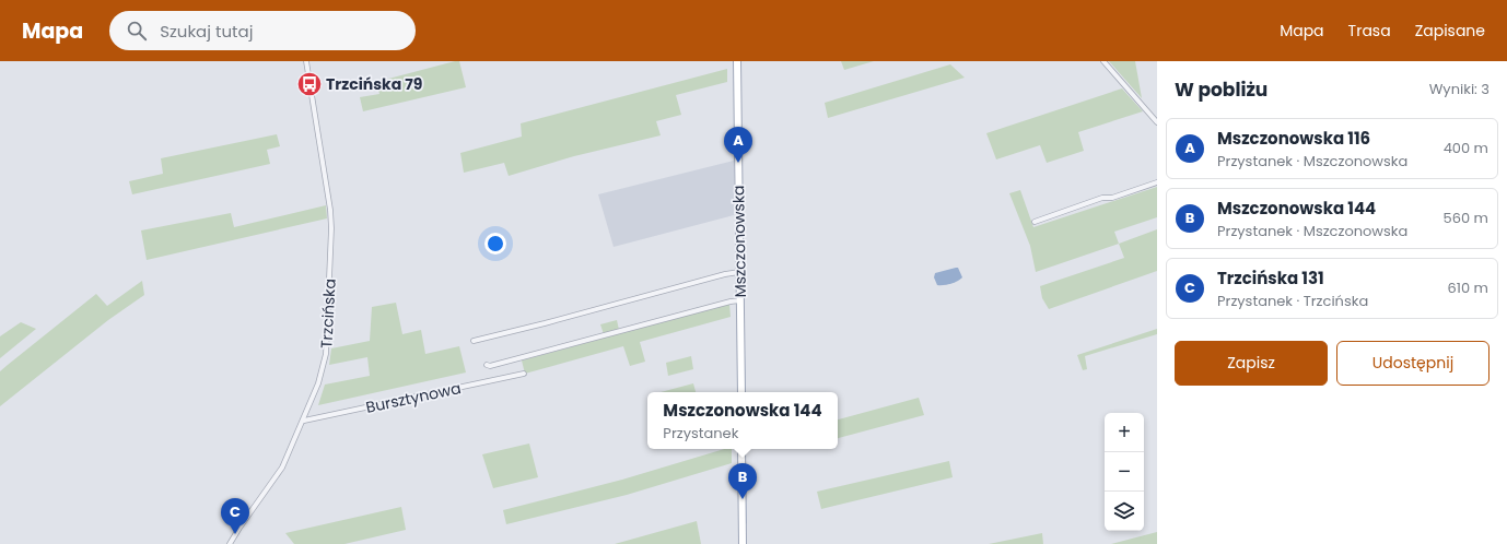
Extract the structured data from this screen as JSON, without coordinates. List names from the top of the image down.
{
  "streets": {
    "main road": ["Mszczonowska"],
    "street": ["Trzcińska", "Bursztynowa"]
  },
  "crossings": [
    ["Trzcińska", "Bursztynowa"]
  ],
  "places": {
    "bus stop": ["Trzcińska 79"]
  },
  "page": {
    "header": "Mapa",
    "search": "Szukaj tutaj",
    "nav": ["Mapa", "Trasa", "Zapisane"],
    "heading": ["W pobliżu", "Wyniki: 3"],
    "list": [
      {
        "mark": "A",
        "name": "Mszczonowska 116",
        "note": "Przystanek · Mszczonowska",
        "value": "400 m"
      },
      {
        "mark": "B",
        "name": "Mszczonowska 144",
        "note": "Przystanek · Mszczonowska",
        "value": "560 m"
      },
      {
        "mark": "C",
        "name": "Trzcińska 131",
        "note": "Przystanek · Trzcińska",
        "value": "610 m"
      }
    ],
    "pins": ["A", "B", "C"],
    "buttons": ["Zapisz", "Udostępnij"],
    "popup": ["Mszczonowska 144", "Przystanek"],
    "map_buttons": ["+", "−"]
  }
}
